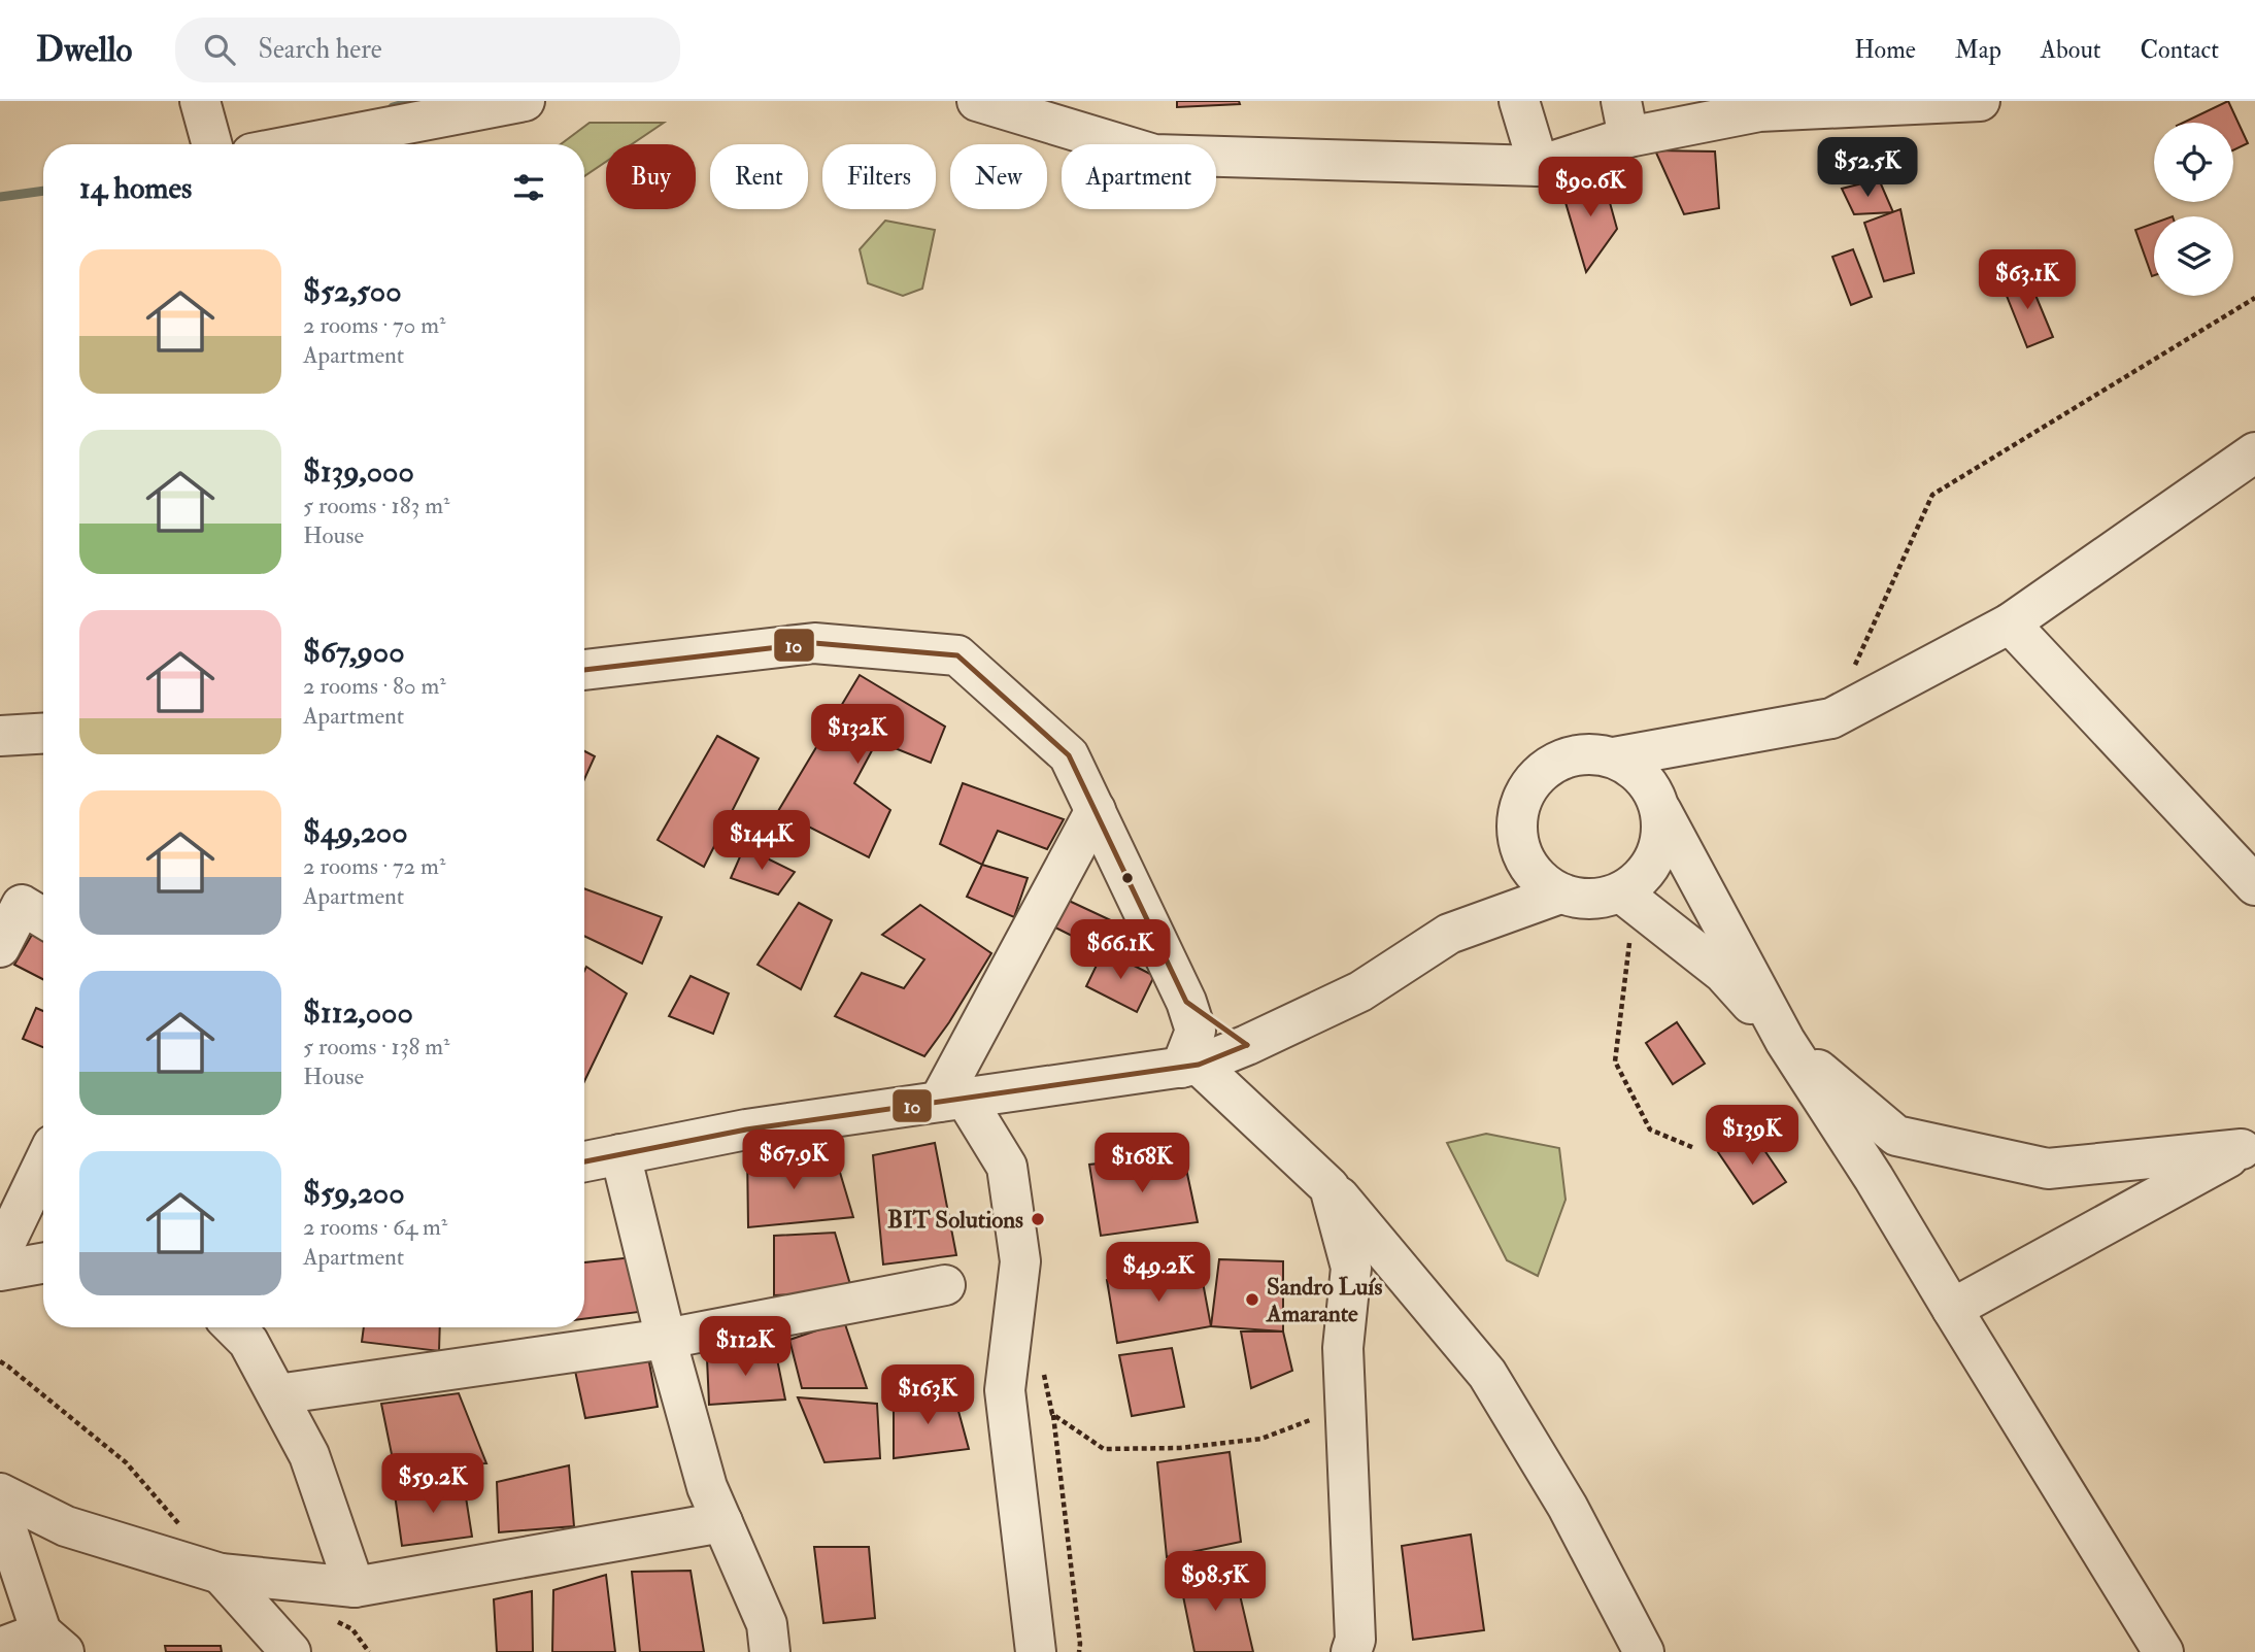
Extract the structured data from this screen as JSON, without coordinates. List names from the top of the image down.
{
  "places": ["BIT Solutions", "Sandro Luís Amarante"],
  "lines": ["transit line 10"],
  "page": {
    "header": "Dwello",
    "search": "Search here",
    "nav": [
      "Home",
      "Map",
      "About",
      "Contact"
    ],
    "price": [
      "$52.5K",
      "$90.6K",
      "$63.1K",
      "$132K",
      "$144K",
      "$66.1K",
      "$139K",
      "$67.9K",
      "$168K",
      "$49.2K",
      "$112K",
      "$163K",
      "$59.2K",
      "$98.5K"
    ],
    "chip": [
      "Buy",
      "Rent",
      "Filters",
      "New",
      "Apartment"
    ],
    "heading": "14 homes",
    "list": [
      {
        "name": "$52,500",
        "note": "2 rooms · 70 m² · Apartment"
      },
      {
        "name": "$139,000",
        "note": "5 rooms · 183 m² · House"
      },
      {
        "name": "$67,900",
        "note": "2 rooms · 80 m² · Apartment"
      },
      {
        "name": "$49,200",
        "note": "2 rooms · 72 m² · Apartment"
      },
      {
        "name": "$112,000",
        "note": "5 rooms · 138 m² · House"
      },
      {
        "name": "$59,200",
        "note": "2 rooms · 64 m² · Apartment"
      }
    ]
  }
}
